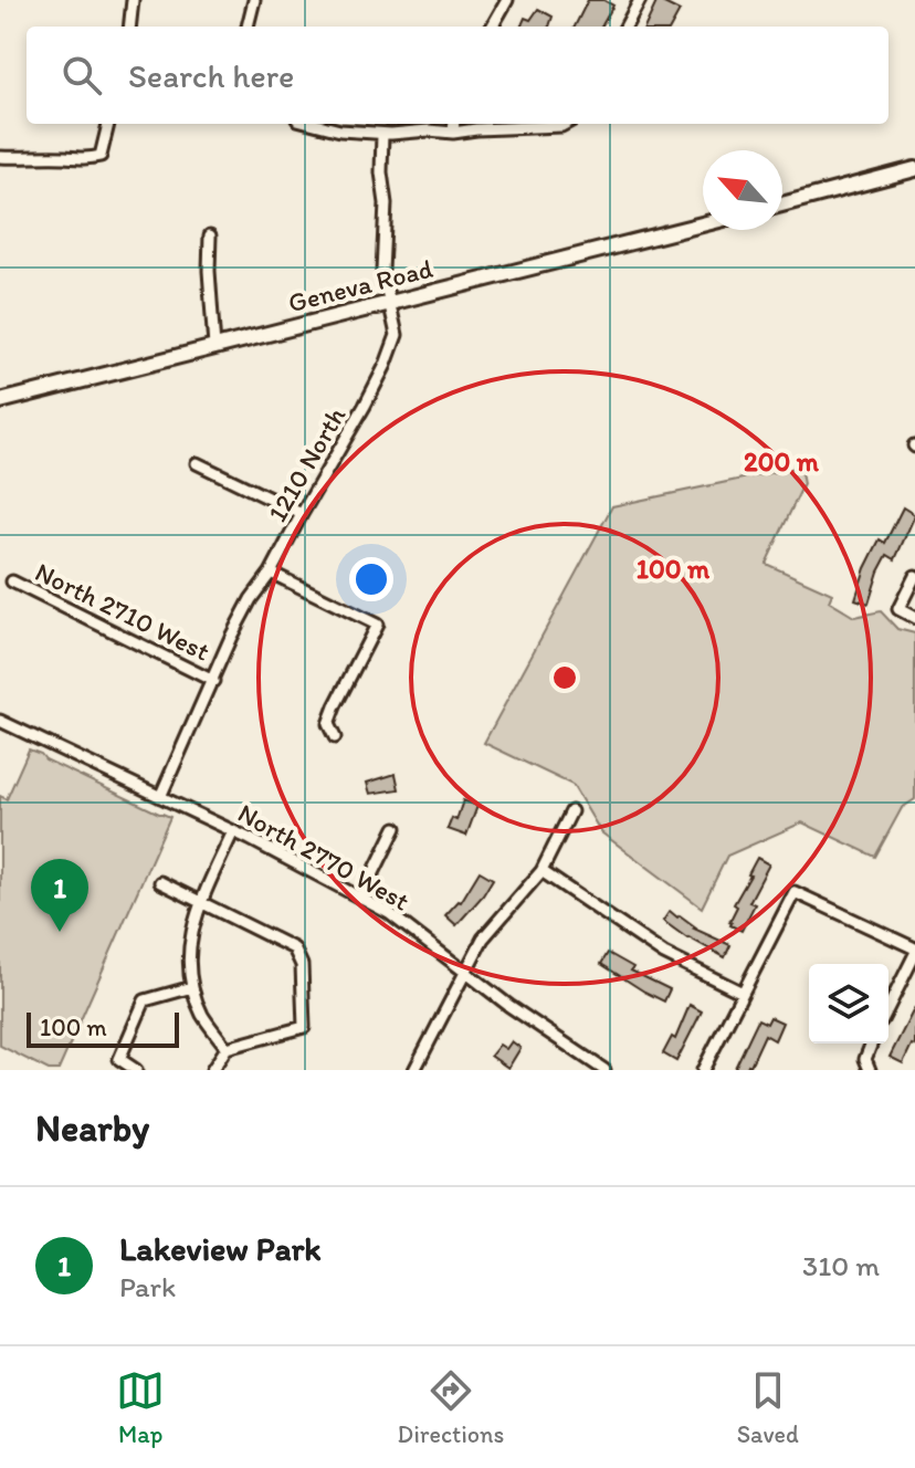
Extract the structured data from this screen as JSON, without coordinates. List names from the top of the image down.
{
  "streets": {
    "main road": ["Geneva Road"],
    "street": ["1210 North", "North 2710 West", "North 2770 West"]
  },
  "crossings": [
    ["Geneva Road", "1210 North"],
    ["1210 North", "North 2710 West"],
    ["1210 North", "North 2770 West"]
  ],
  "scale_bar": "100 m",
  "north": "top left",
  "page": {
    "search": "Search here",
    "pins": "1",
    "scale": "100 m",
    "heading": "Nearby",
    "list": [
      {
        "mark": "1",
        "name": "Lakeview Park",
        "note": "Park",
        "value": "310 m"
      }
    ],
    "nav": ["Map", "Directions", "Saved"]
  },
  "rings": ["200 m", "100 m"]
}
